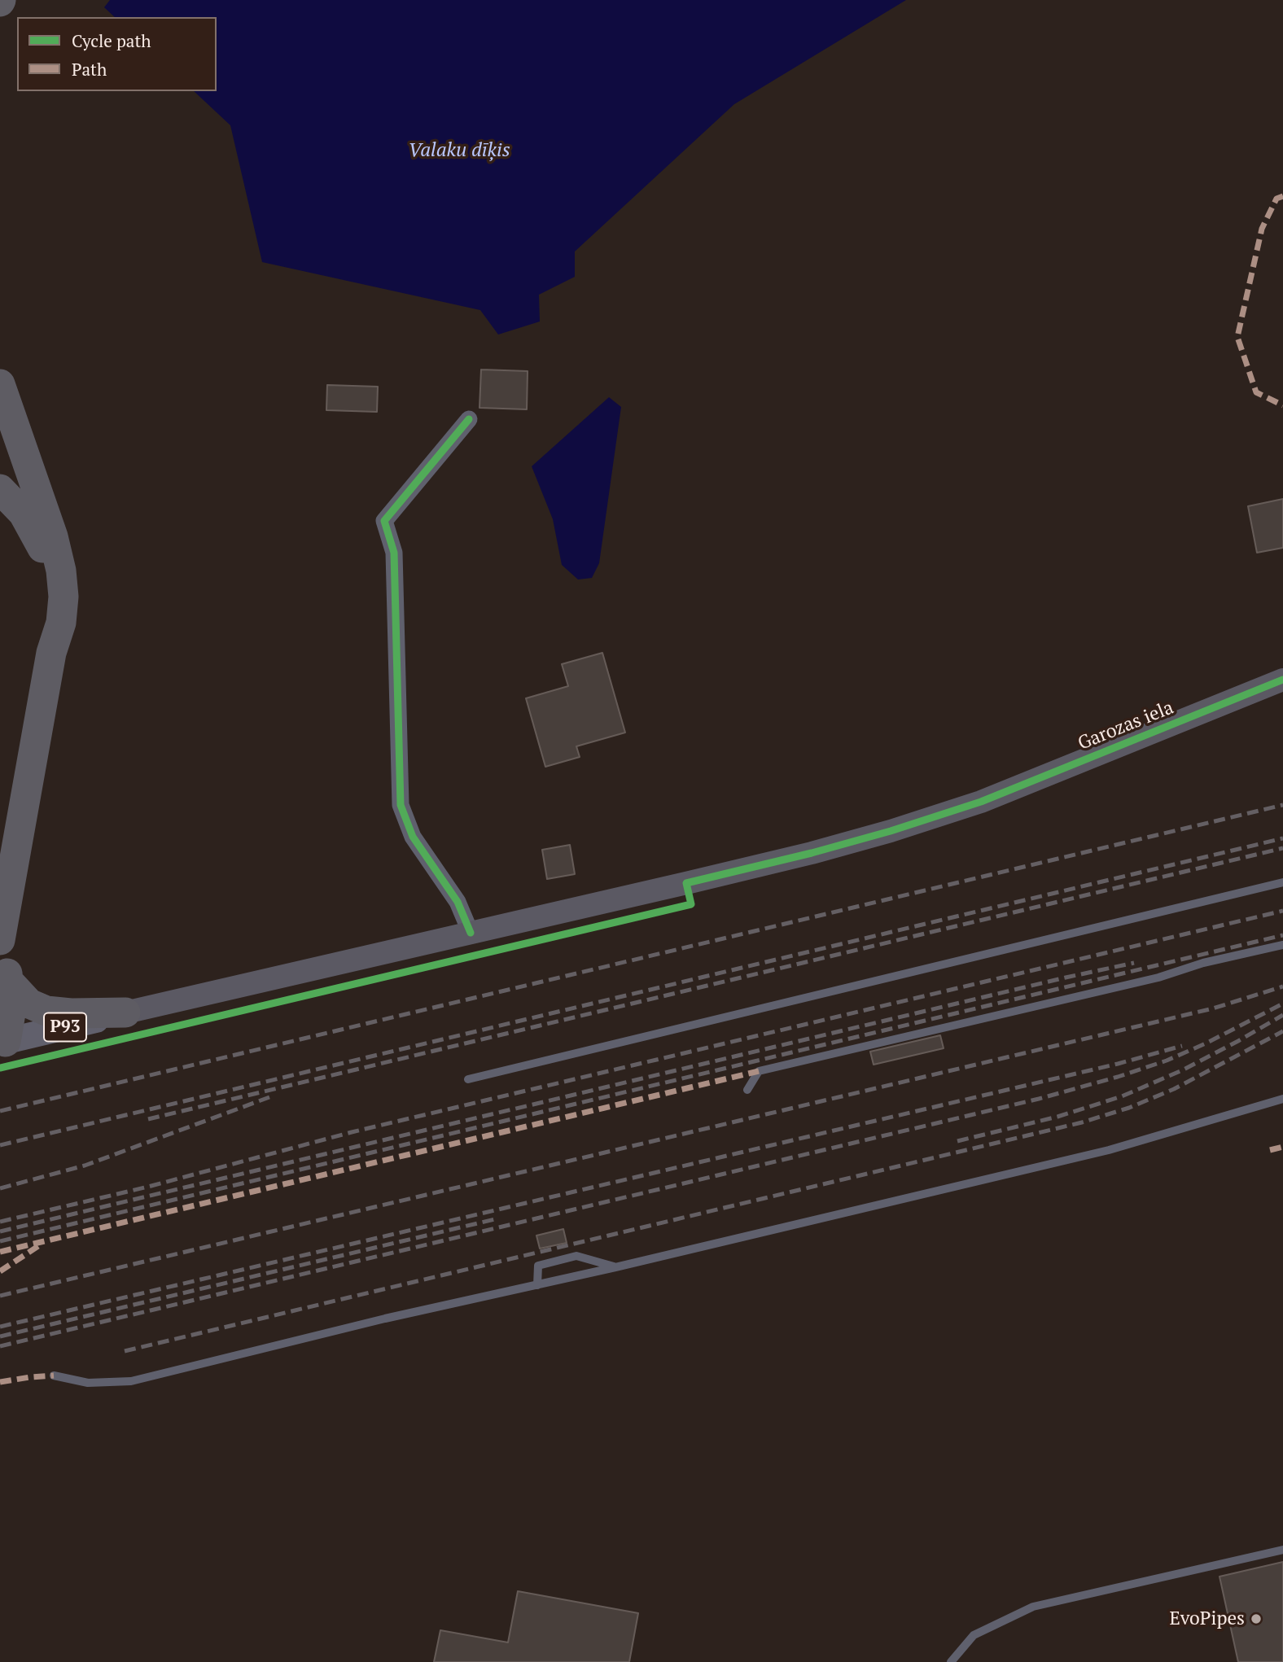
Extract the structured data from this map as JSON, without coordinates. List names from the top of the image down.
{
  "streets": {
    "main road": ["Garozas iela", "P93"]
  },
  "crossings": [
    ["Garozas iela", "P93"]
  ],
  "water": ["Valaku dīķis"],
  "places": ["EvoPipes"],
  "legend": ["Cycle path", "Path"]
}
